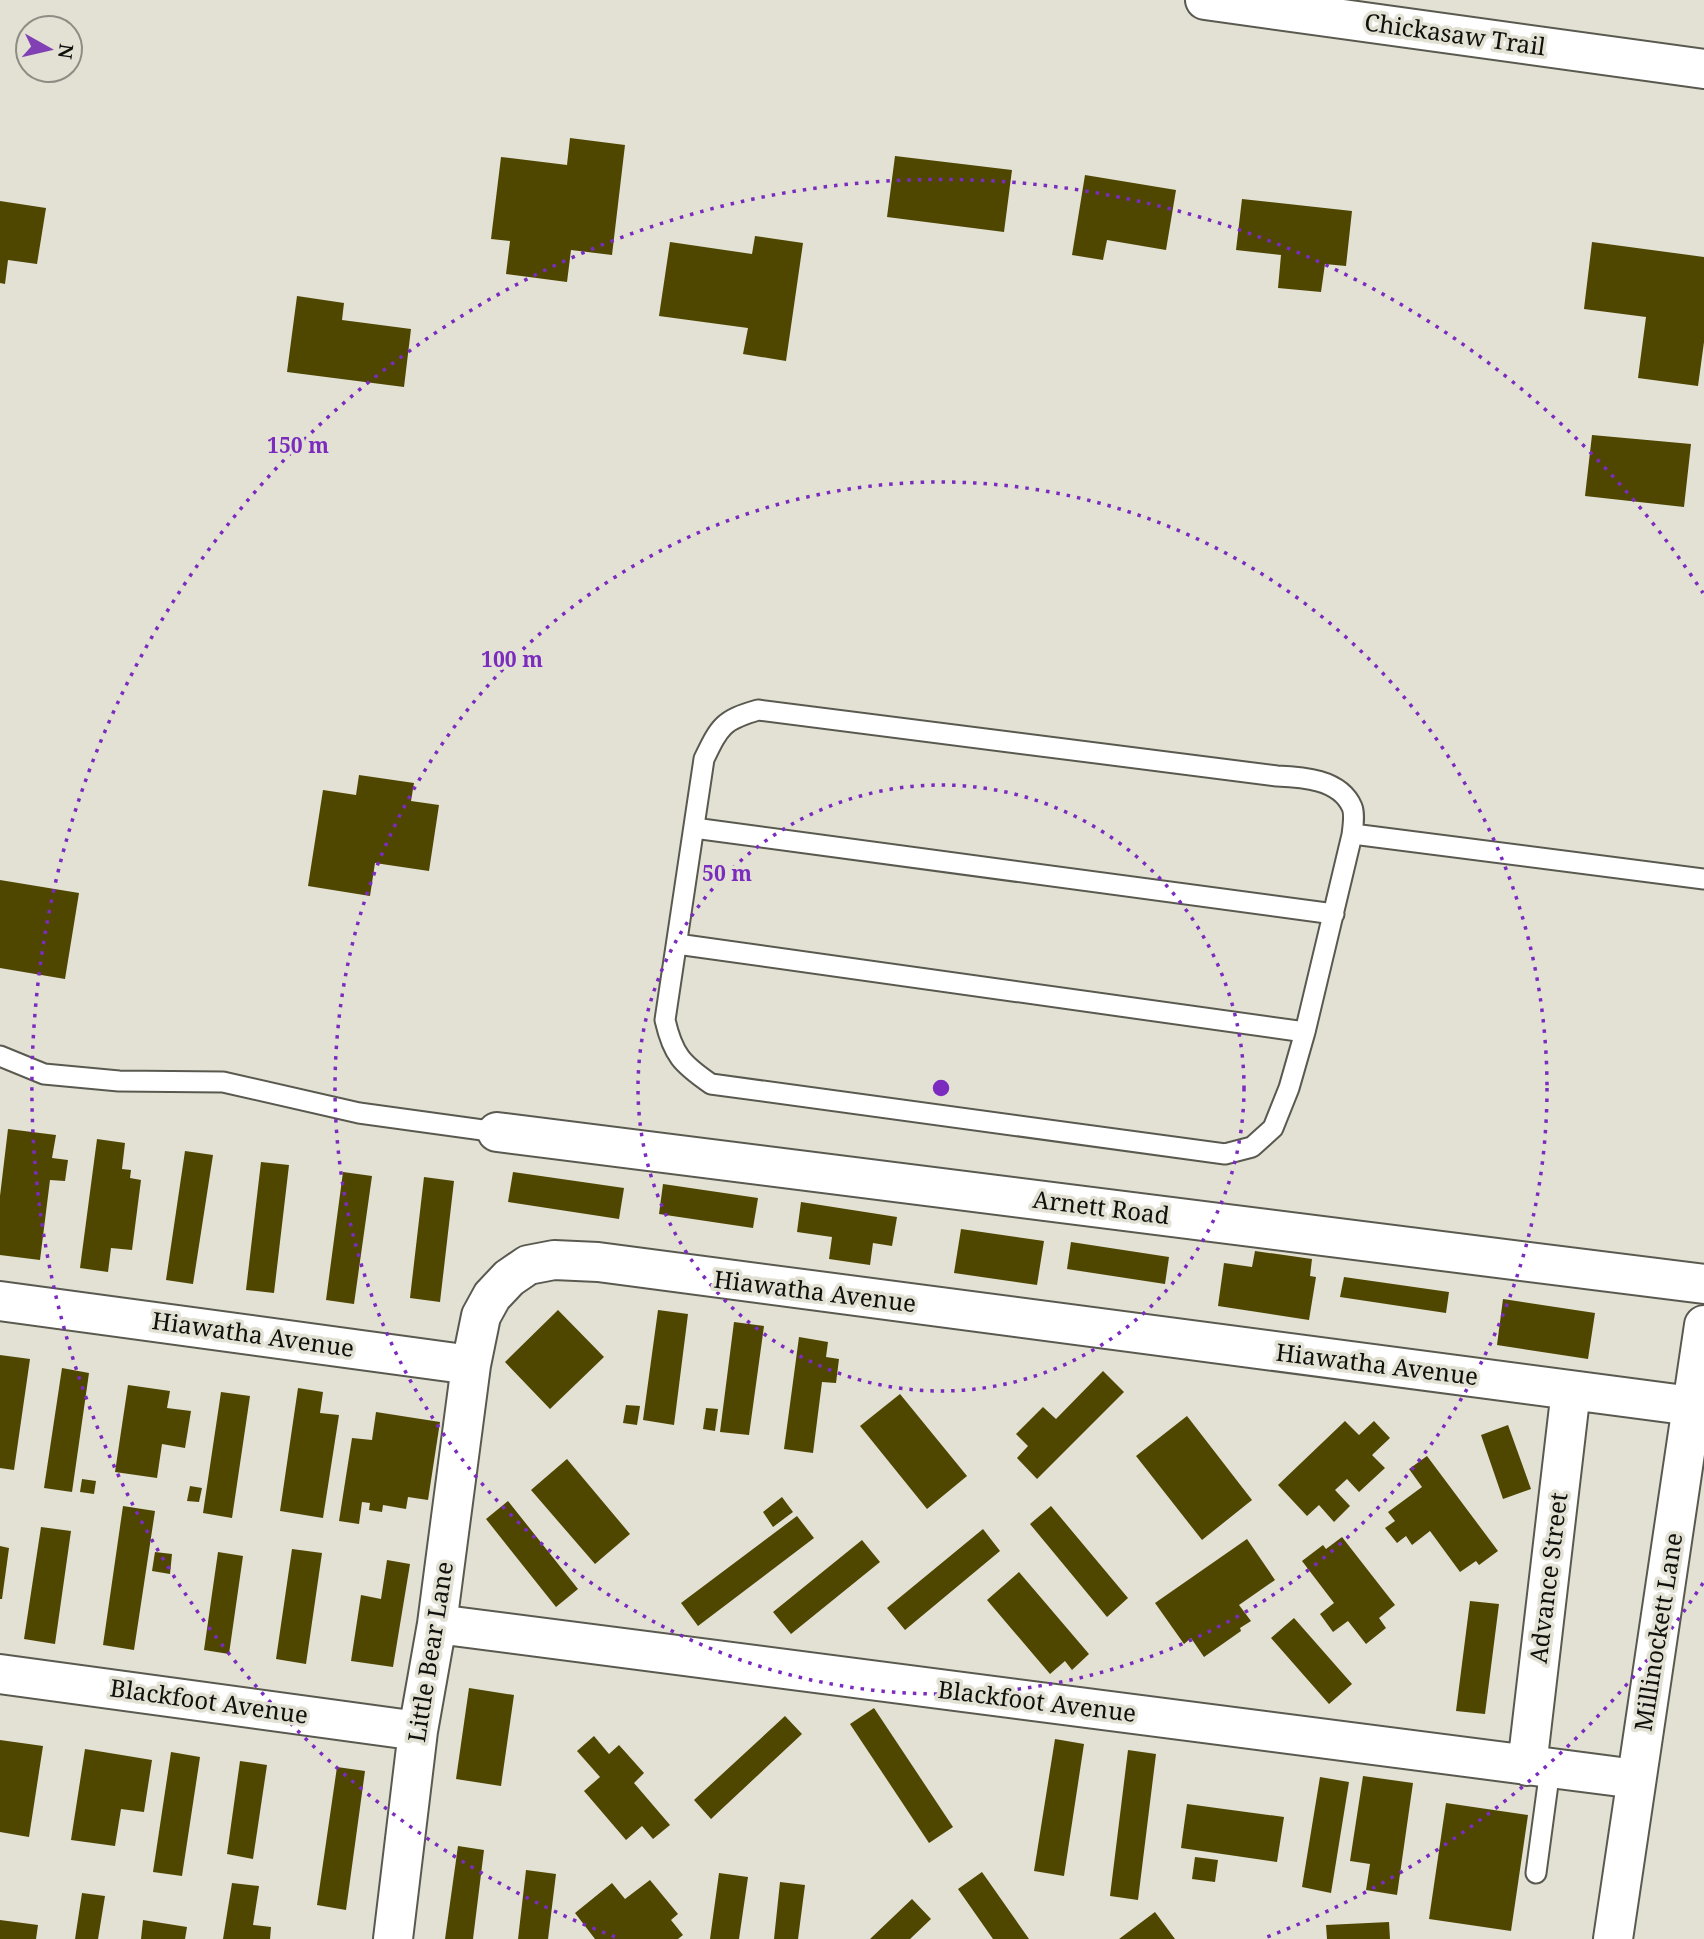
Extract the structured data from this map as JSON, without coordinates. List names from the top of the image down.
{
  "streets": {
    "street": [
      "Chickasaw Trail",
      "Arnett Road",
      "Hiawatha Avenue",
      "Advance Street",
      "Millinockett Lane",
      "Little Bear Lane",
      "Blackfoot Avenue"
    ]
  },
  "crossings": [
    ["Hiawatha Avenue", "Advance Street"],
    ["Hiawatha Avenue", "Millinockett Lane"],
    ["Hiawatha Avenue", "Little Bear Lane"],
    ["Advance Street", "Blackfoot Avenue"],
    ["Millinockett Lane", "Blackfoot Avenue"],
    ["Little Bear Lane", "Blackfoot Avenue"]
  ],
  "north": "right",
  "rings": ["150 m", "100 m", "50 m"]
}
